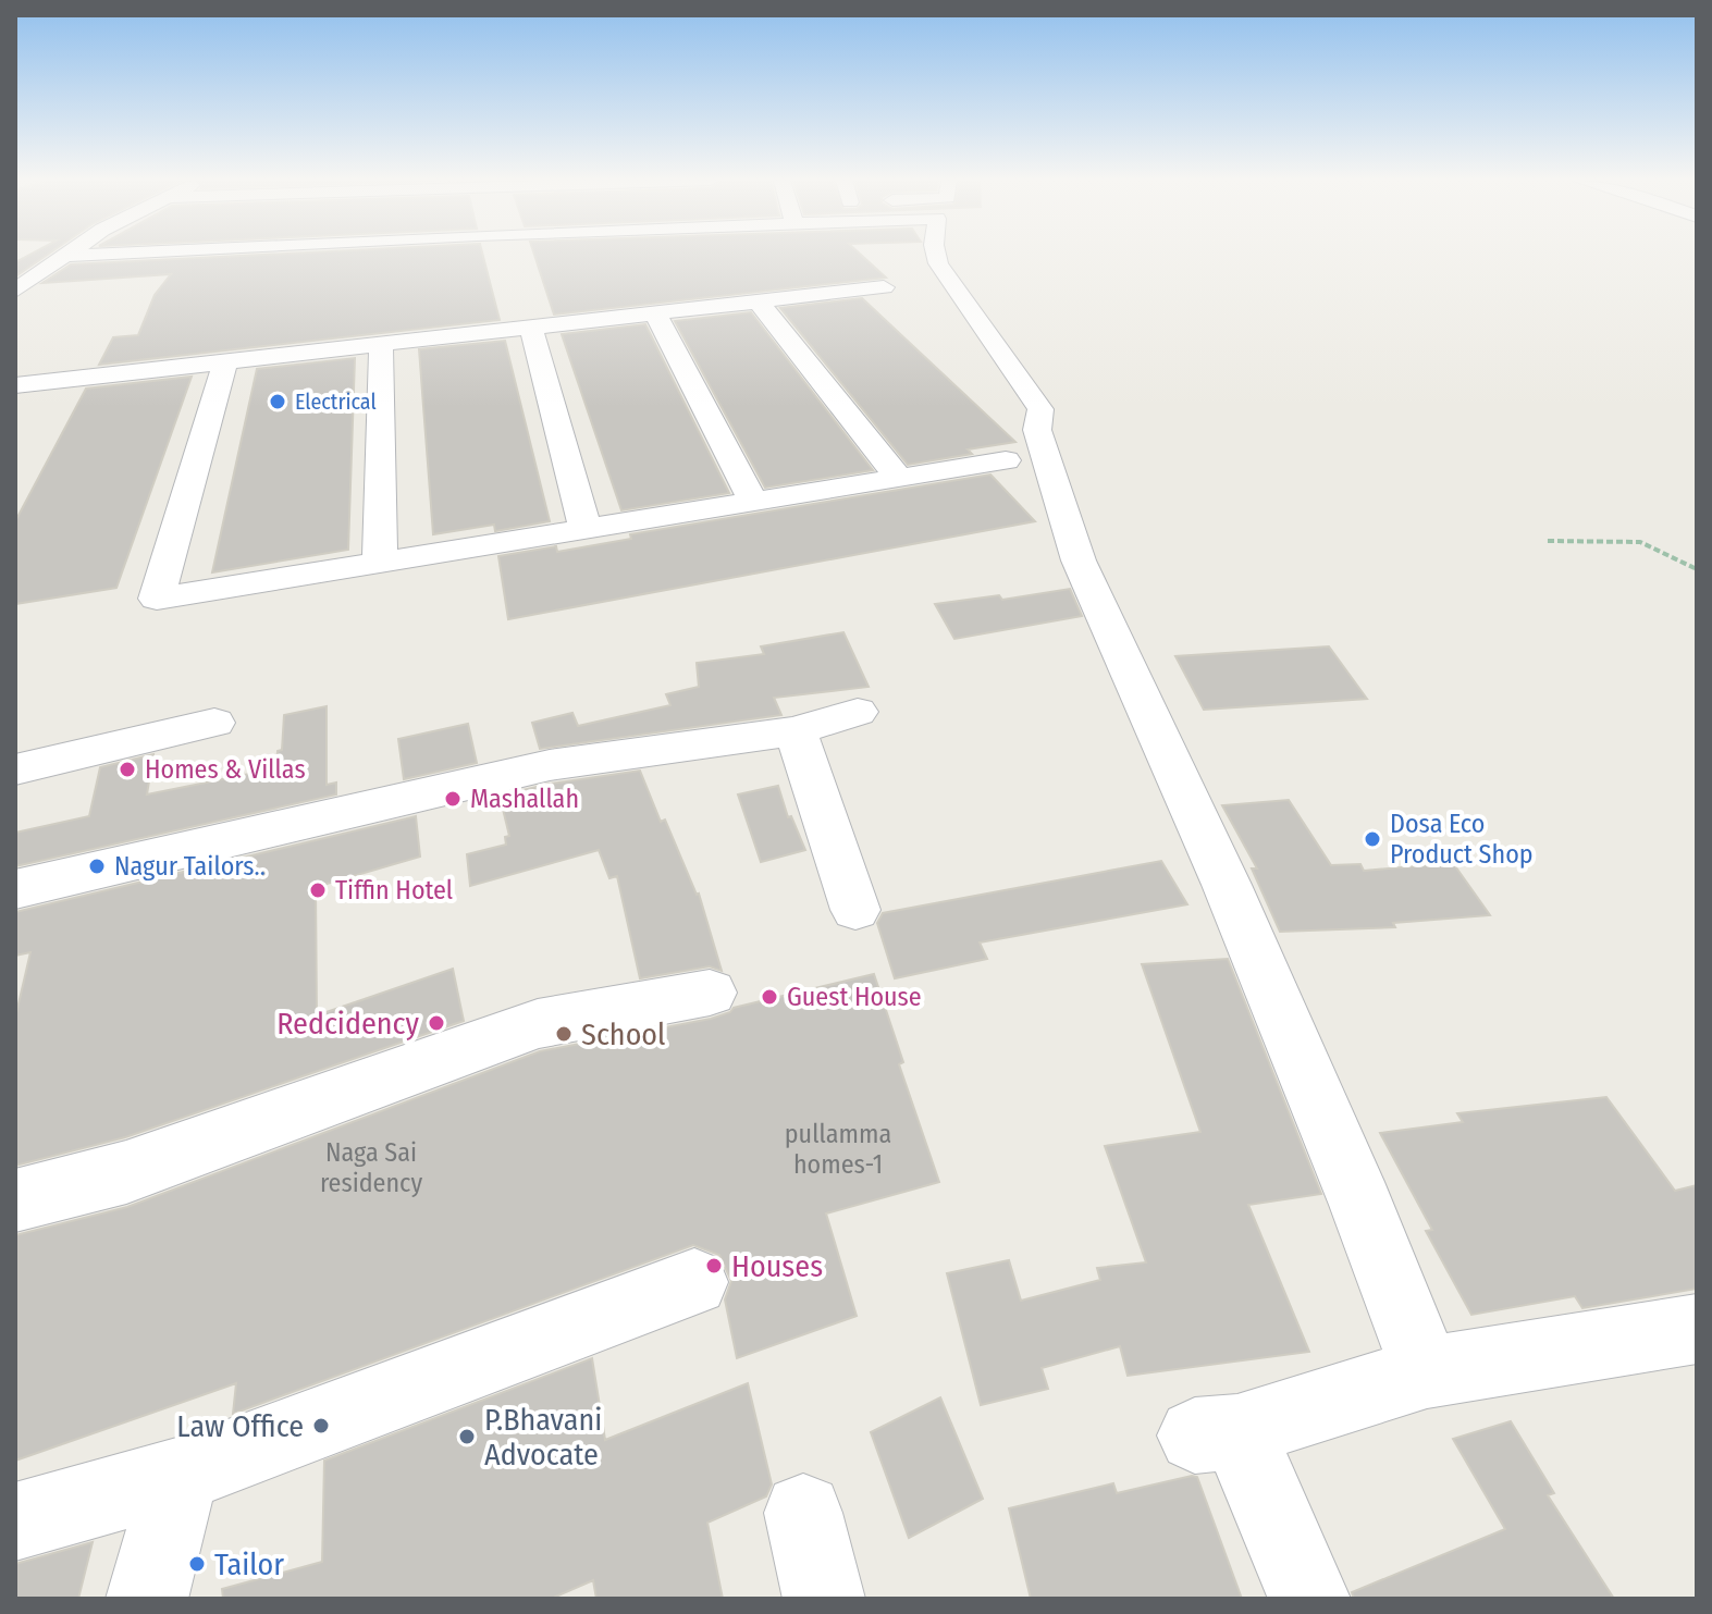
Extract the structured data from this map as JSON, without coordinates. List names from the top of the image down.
{
  "places": [
    "Electrical",
    "Homes & Villas",
    "Mashallah",
    "Dosa Eco Product Shop",
    "Nagur Tailors..",
    "Tiffin Hotel",
    "Guest House",
    "Redcidency",
    "School",
    "Houses",
    "Law Office",
    "P.Bhavani Advocate",
    "Tailor"
  ],
  "house_numbers": ["pullamma homes-1", "Naga Sai residency"]
}
